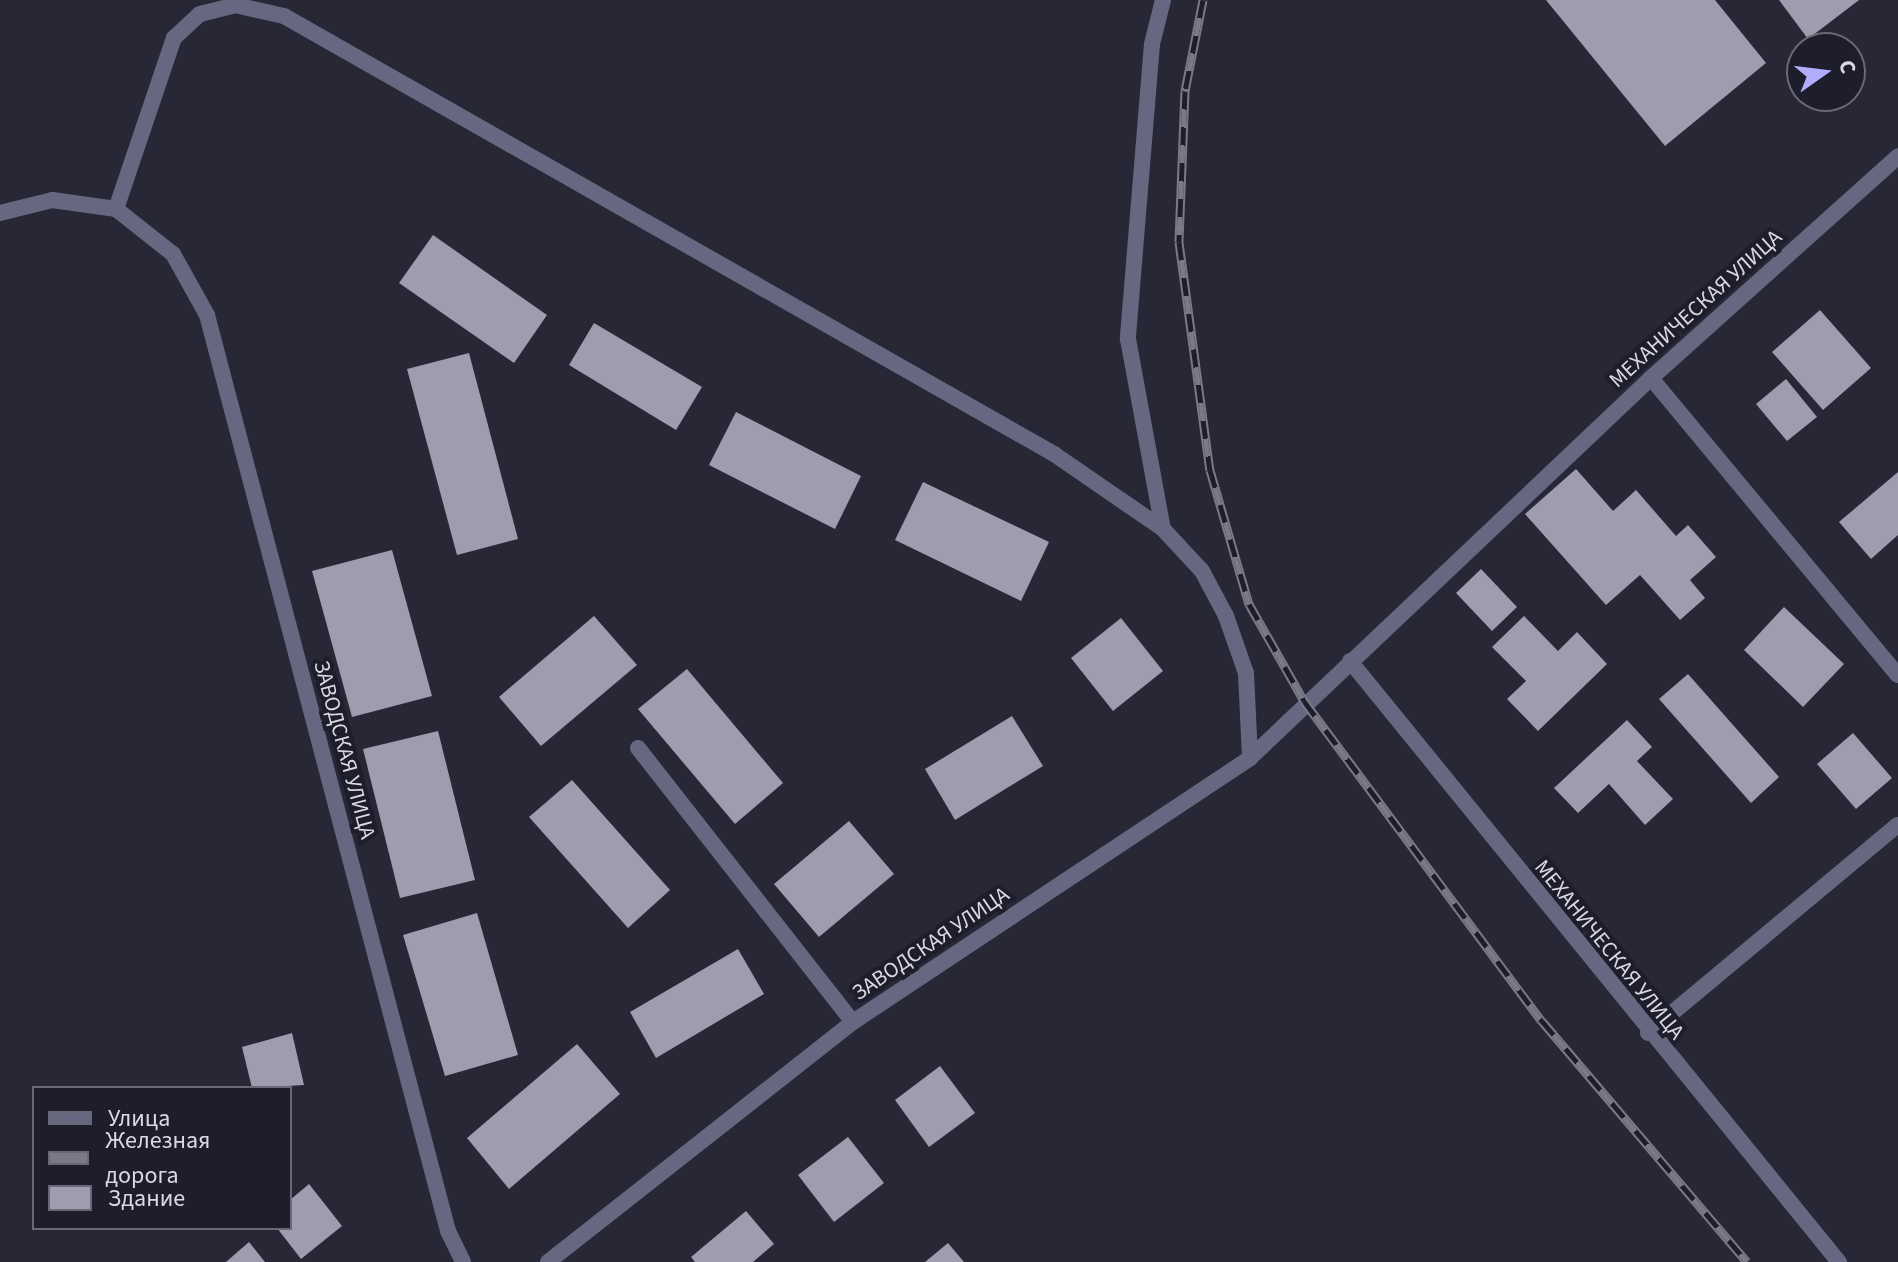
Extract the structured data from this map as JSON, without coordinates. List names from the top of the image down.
{
  "streets": {
    "street": ["МЕХАНИЧЕСКАЯ УЛИЦА", "ЗАВОДСКАЯ УЛИЦА"]
  },
  "crossings": [
    ["МЕХАНИЧЕСКАЯ УЛИЦА", "ЗАВОДСКАЯ УЛИЦА"]
  ],
  "legend": ["Улица", "Железная дорога", "Здание"],
  "north": "right"
}
